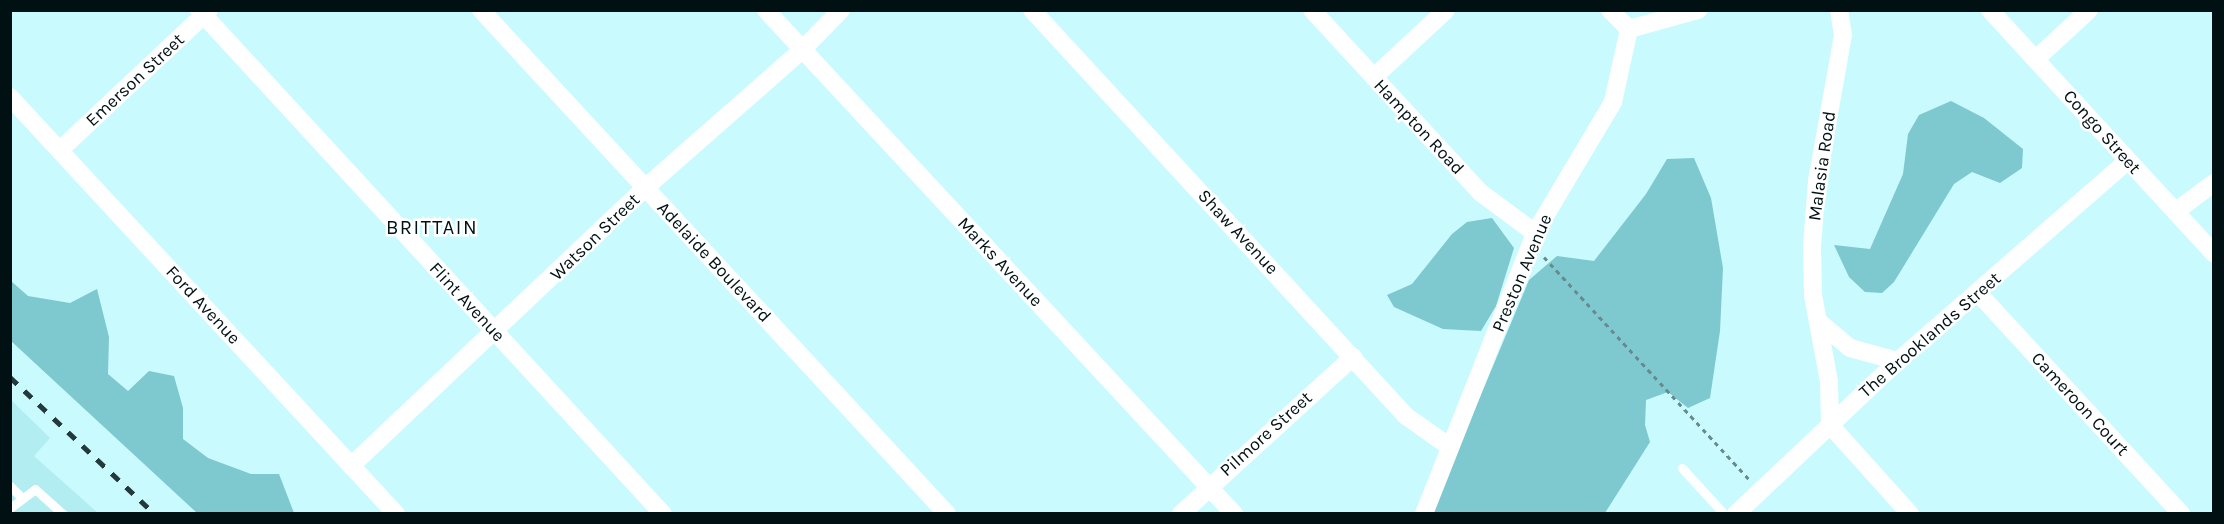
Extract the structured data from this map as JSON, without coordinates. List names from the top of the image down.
{
  "streets": {
    "street": [
      "Emerson Street",
      "Hampton Road",
      "Congo Street",
      "Malasia Road",
      "Shaw Avenue",
      "Watson Street",
      "Adelaide Boulevard",
      "Marks Avenue",
      "Preston Avenue",
      "Flint Avenue",
      "Ford Avenue",
      "The Brooklands Street",
      "Cameroon Court",
      "Pilmore Street"
    ]
  },
  "crossings": [
    ["Emerson Street", "Flint Avenue"],
    ["Emerson Street", "Ford Avenue"],
    ["Hampton Road", "Preston Avenue"],
    ["Congo Street", "The Brooklands Street"],
    ["Malasia Road", "The Brooklands Street"],
    ["Shaw Avenue", "Preston Avenue"],
    ["Shaw Avenue", "Pilmore Street"],
    ["Watson Street", "Adelaide Boulevard"],
    ["Watson Street", "Marks Avenue"],
    ["Watson Street", "Flint Avenue"],
    ["Watson Street", "Ford Avenue"],
    ["Marks Avenue", "Pilmore Street"],
    ["The Brooklands Street", "Cameroon Court"]
  ],
  "districts": ["BRITTAIN"]
}
